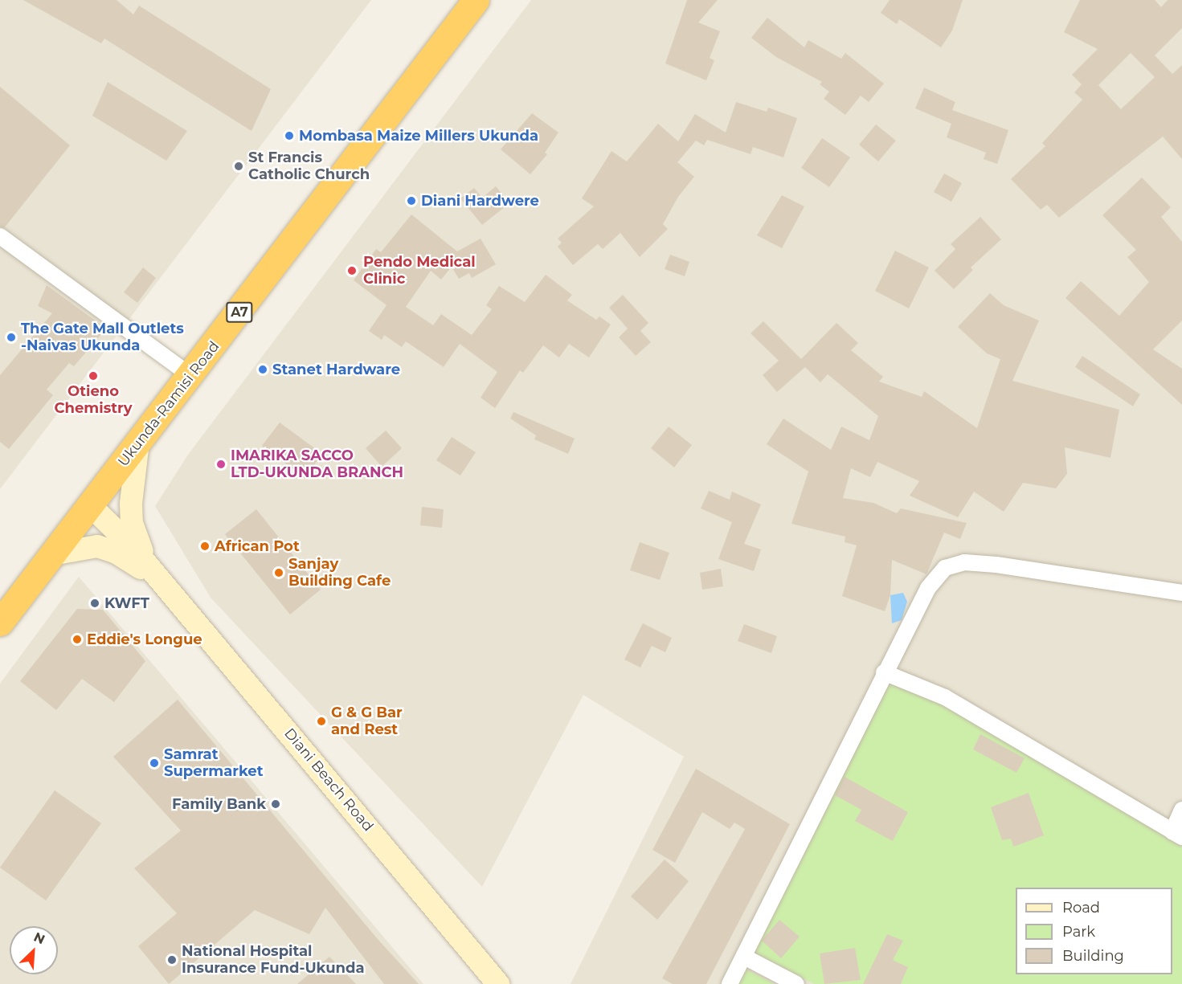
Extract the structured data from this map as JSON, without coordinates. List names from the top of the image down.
{
  "streets": {
    "highway": ["A7", "Ukunda-Ramisi Road"],
    "main road": ["Diani Beach Road"]
  },
  "places": [
    "Mombasa Maize Millers Ukunda",
    "St Francis Catholic Church",
    "Diani Hardwere",
    "Pendo Medical Clinic",
    "The Gate Mall Outlets -Naivas Ukunda",
    "Stanet Hardware",
    "Otieno Chemistry",
    "IMARIKA SACCO LTD-UKUNDA BRANCH",
    "African Pot",
    "Sanjay Building Cafe",
    "KWFT",
    "Eddie's Longue",
    "G & G Bar and Rest",
    "Samrat Supermarket",
    "Family Bank",
    "National Hospital Insurance Fund-Ukunda"
  ],
  "legend": ["Road", "Park", "Building"],
  "north": "top right"
}
